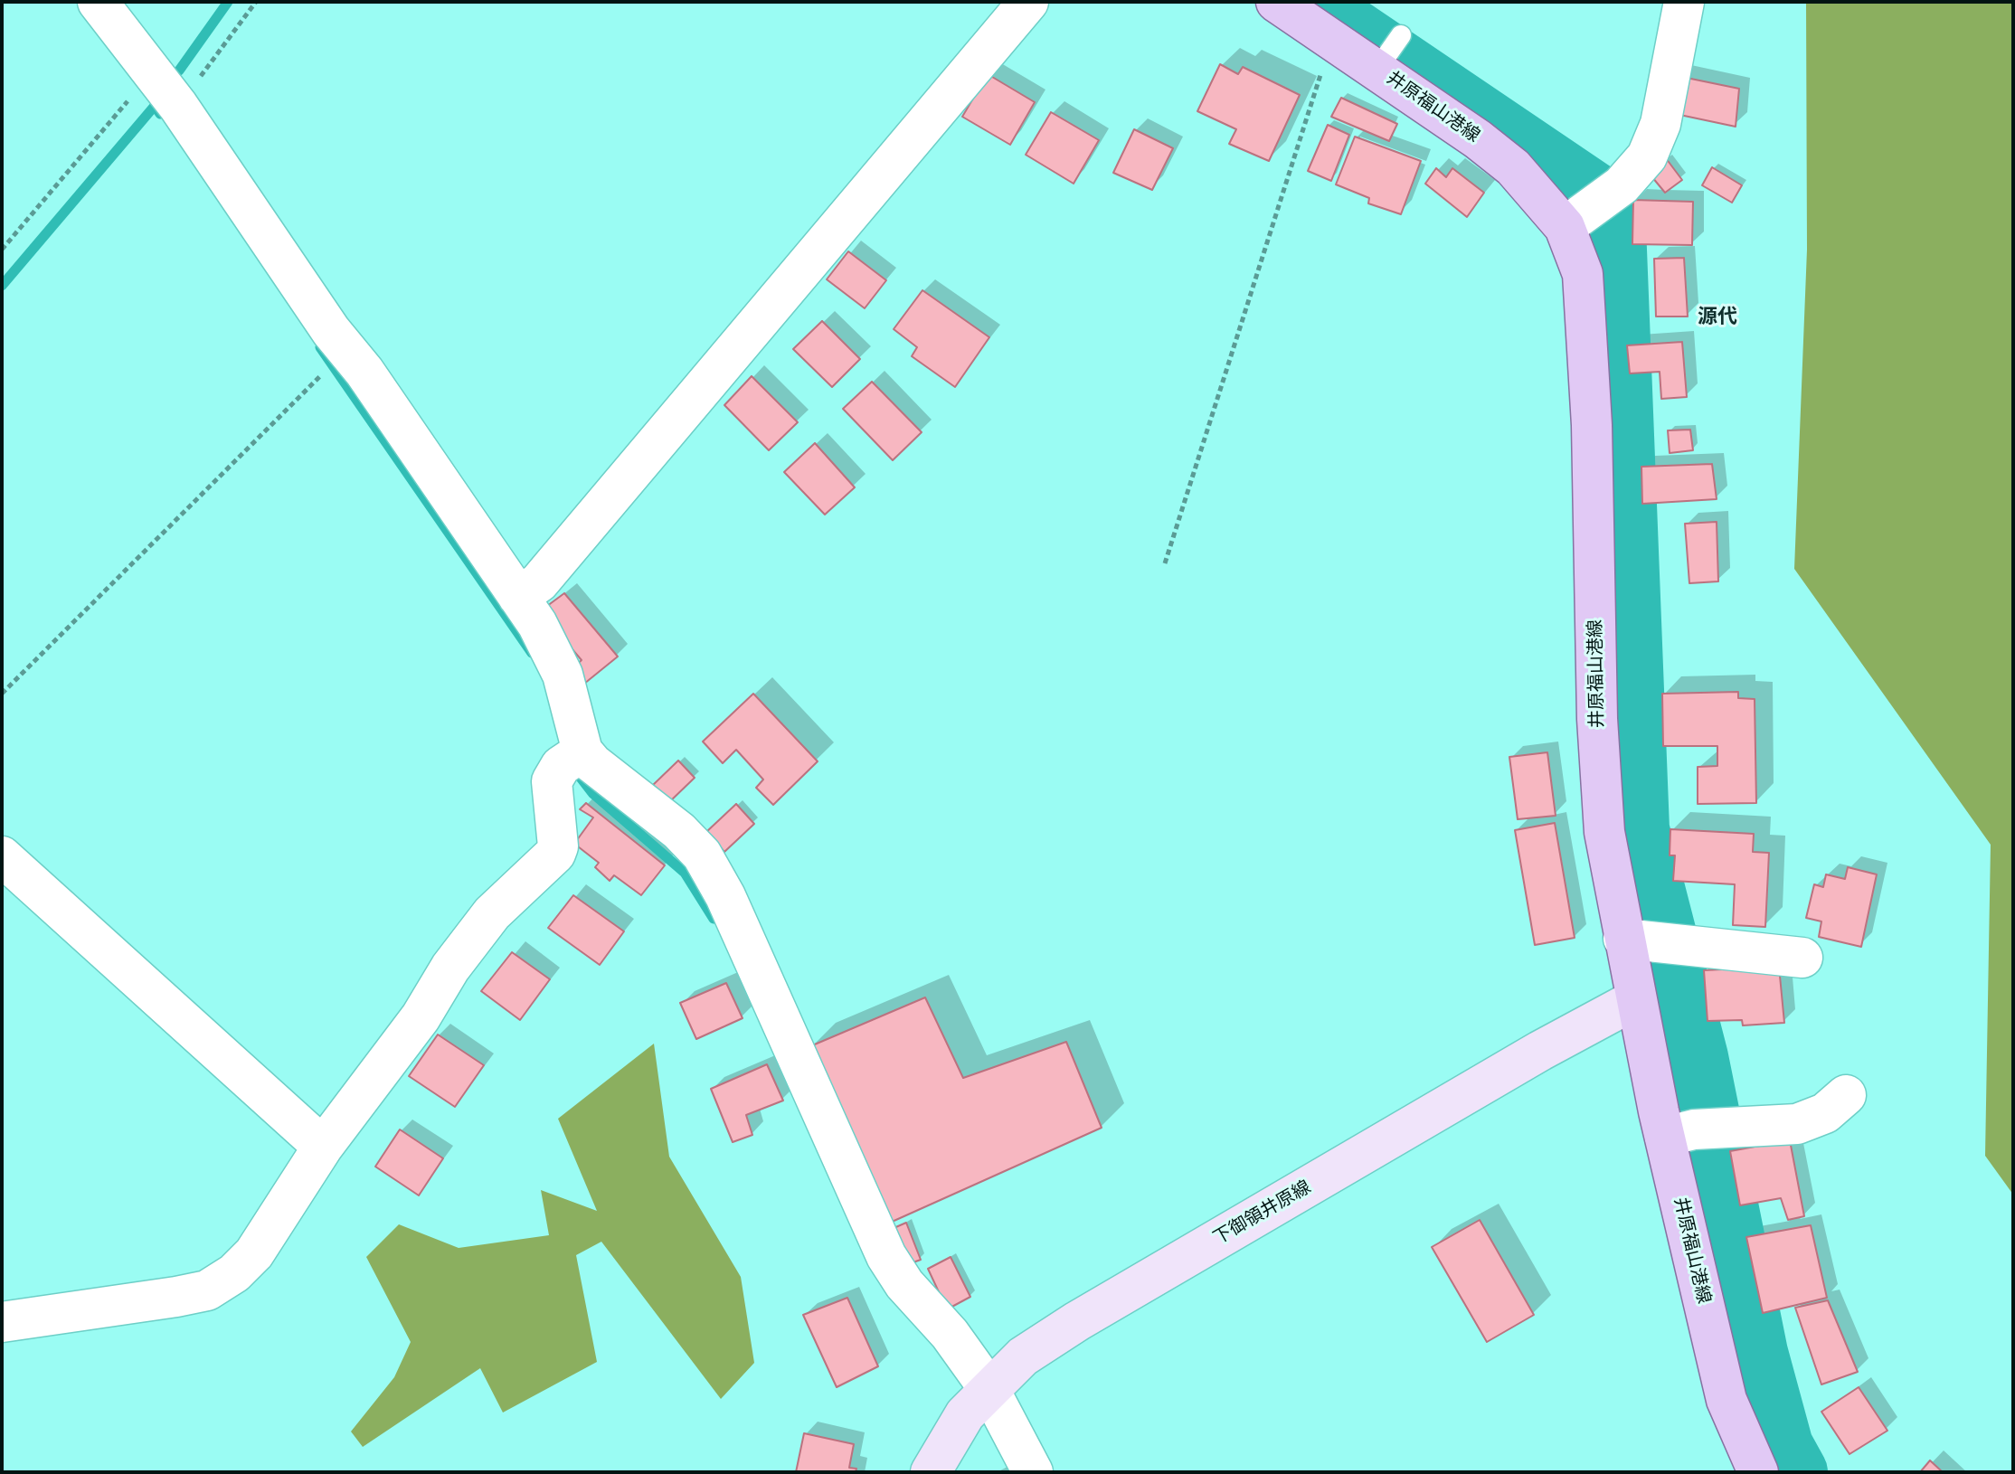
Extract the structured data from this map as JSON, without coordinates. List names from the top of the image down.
{
  "streets": {
    "main road": ["井原福山港線", "下御領井原線"]
  },
  "crossings": [
    ["井原福山港線", "下御領井原線"]
  ],
  "districts": ["源代"]
}
